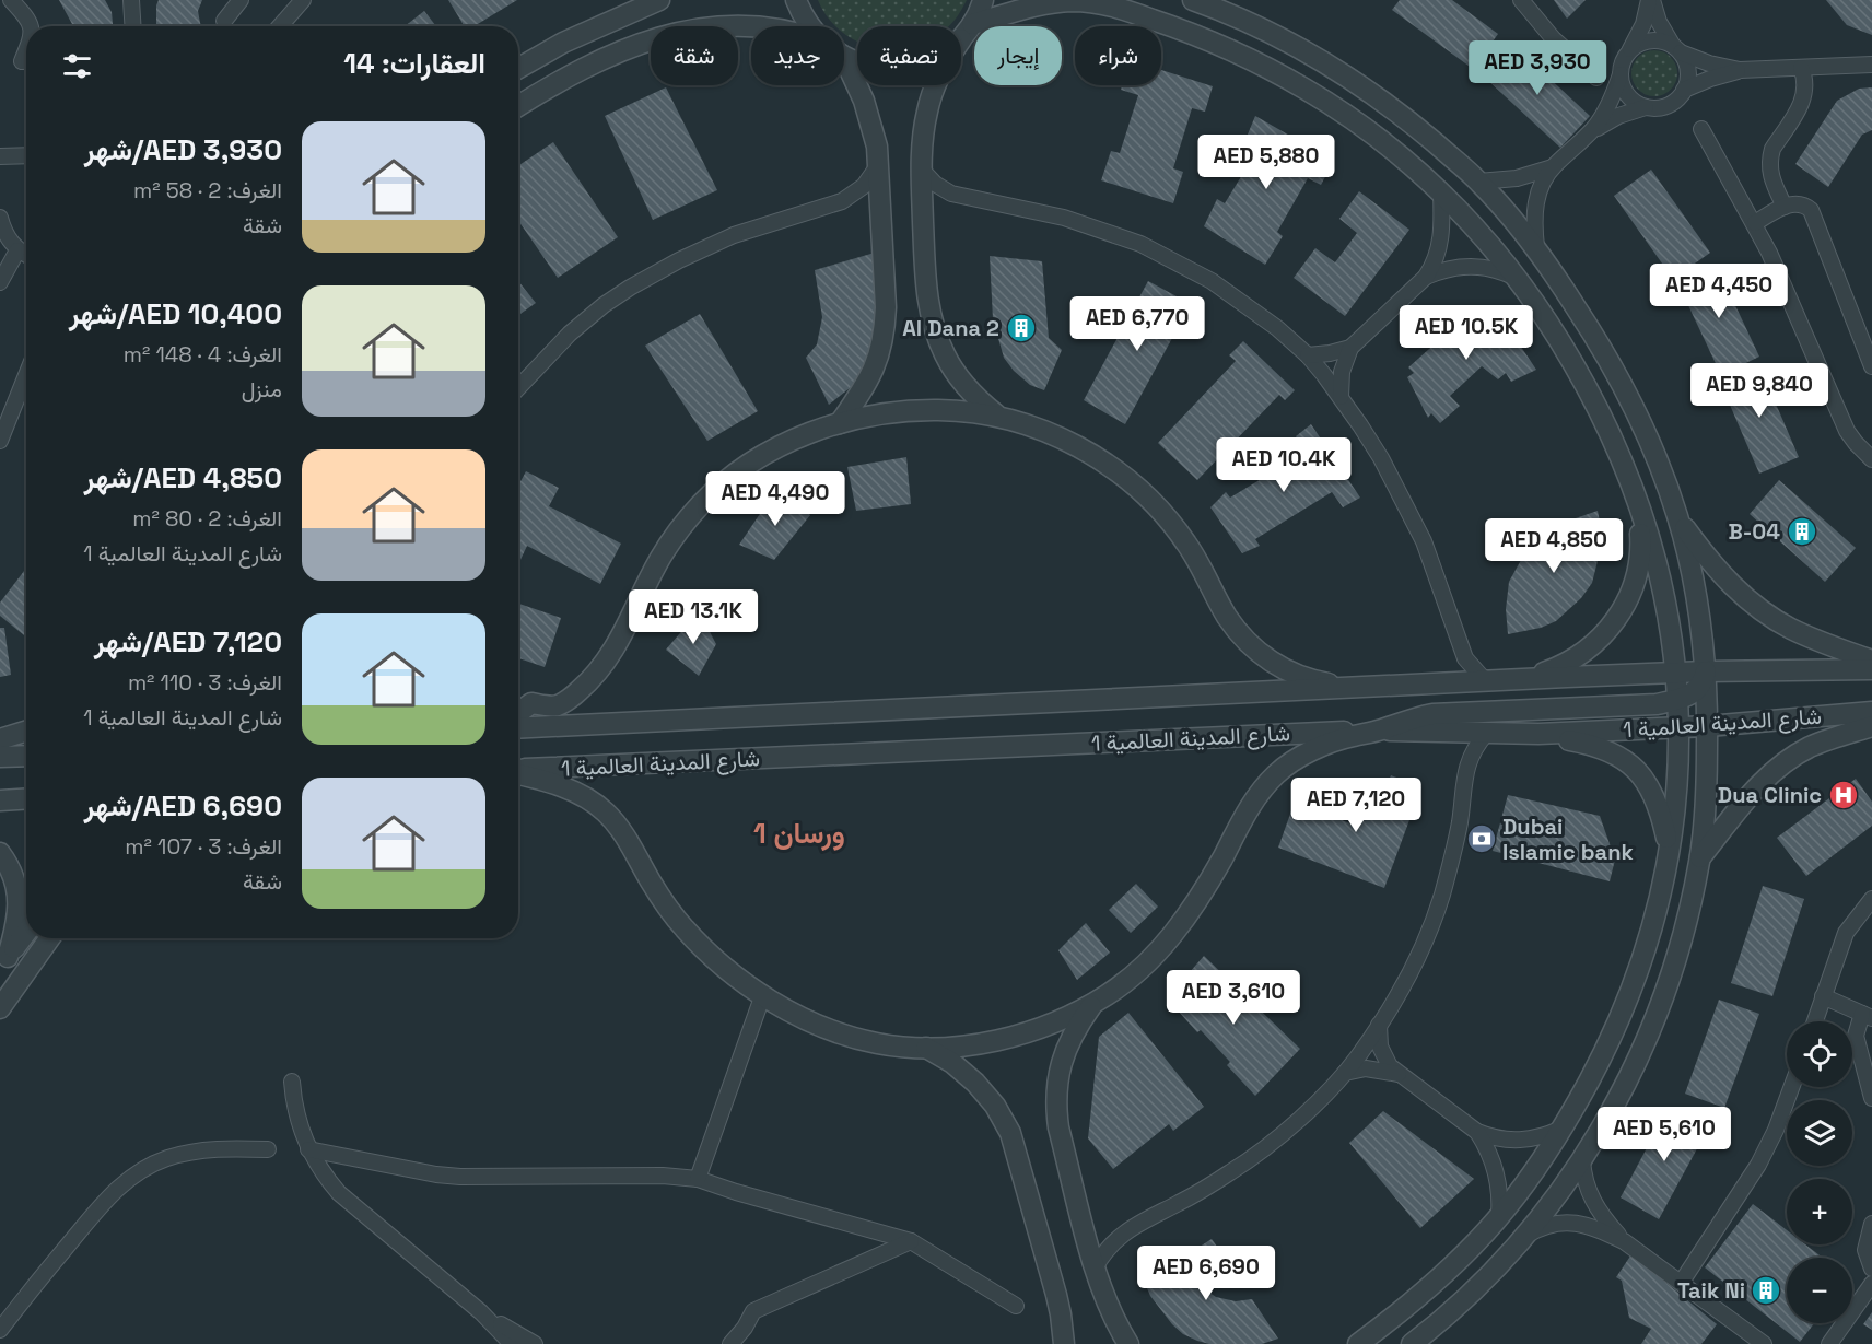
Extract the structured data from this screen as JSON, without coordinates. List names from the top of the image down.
{
  "streets": {
    "street": ["شارع المدينة العالمية 1"]
  },
  "districts": ["ورسان 1"],
  "places": {
    "building": ["Al Dana 2", "B-04", "Taik Ni"],
    "hospital": ["Dua Clinic"],
    "bank": ["Dubai Islamic bank"]
  },
  "page": {
    "chip": [
      "شراء",
      "إيجار",
      "تصفية",
      "جديد",
      "شقة"
    ],
    "heading": "العقارات: 14",
    "price": [
      "AED 3,930",
      "AED 5,880",
      "AED 4,450",
      "AED 6,770",
      "AED 10.5K",
      "AED 9,840",
      "AED 10.4K",
      "AED 4,490",
      "AED 4,850",
      "AED 13.1K",
      "AED 7,120",
      "AED 3,610",
      "AED 5,610",
      "AED 6,690"
    ],
    "list": [
      {
        "name": "AED 3,930/شهر",
        "note": "الغرف: 2 · 58 m² · شقة"
      },
      {
        "name": "AED 10,400/شهر",
        "note": "الغرف: 4 · 148 m² · منزل"
      },
      {
        "name": "AED 4,850/شهر",
        "note": "الغرف: 2 · 80 m² · شارع المدينة العالمية 1"
      },
      {
        "name": "AED 7,120/شهر",
        "note": "الغرف: 3 · 110 m² · شارع المدينة العالمية 1"
      },
      {
        "name": "AED 6,690/شهر",
        "note": "الغرف: 3 · 107 m² · شقة"
      }
    ],
    "map_buttons": ["+", "−"]
  }
}
